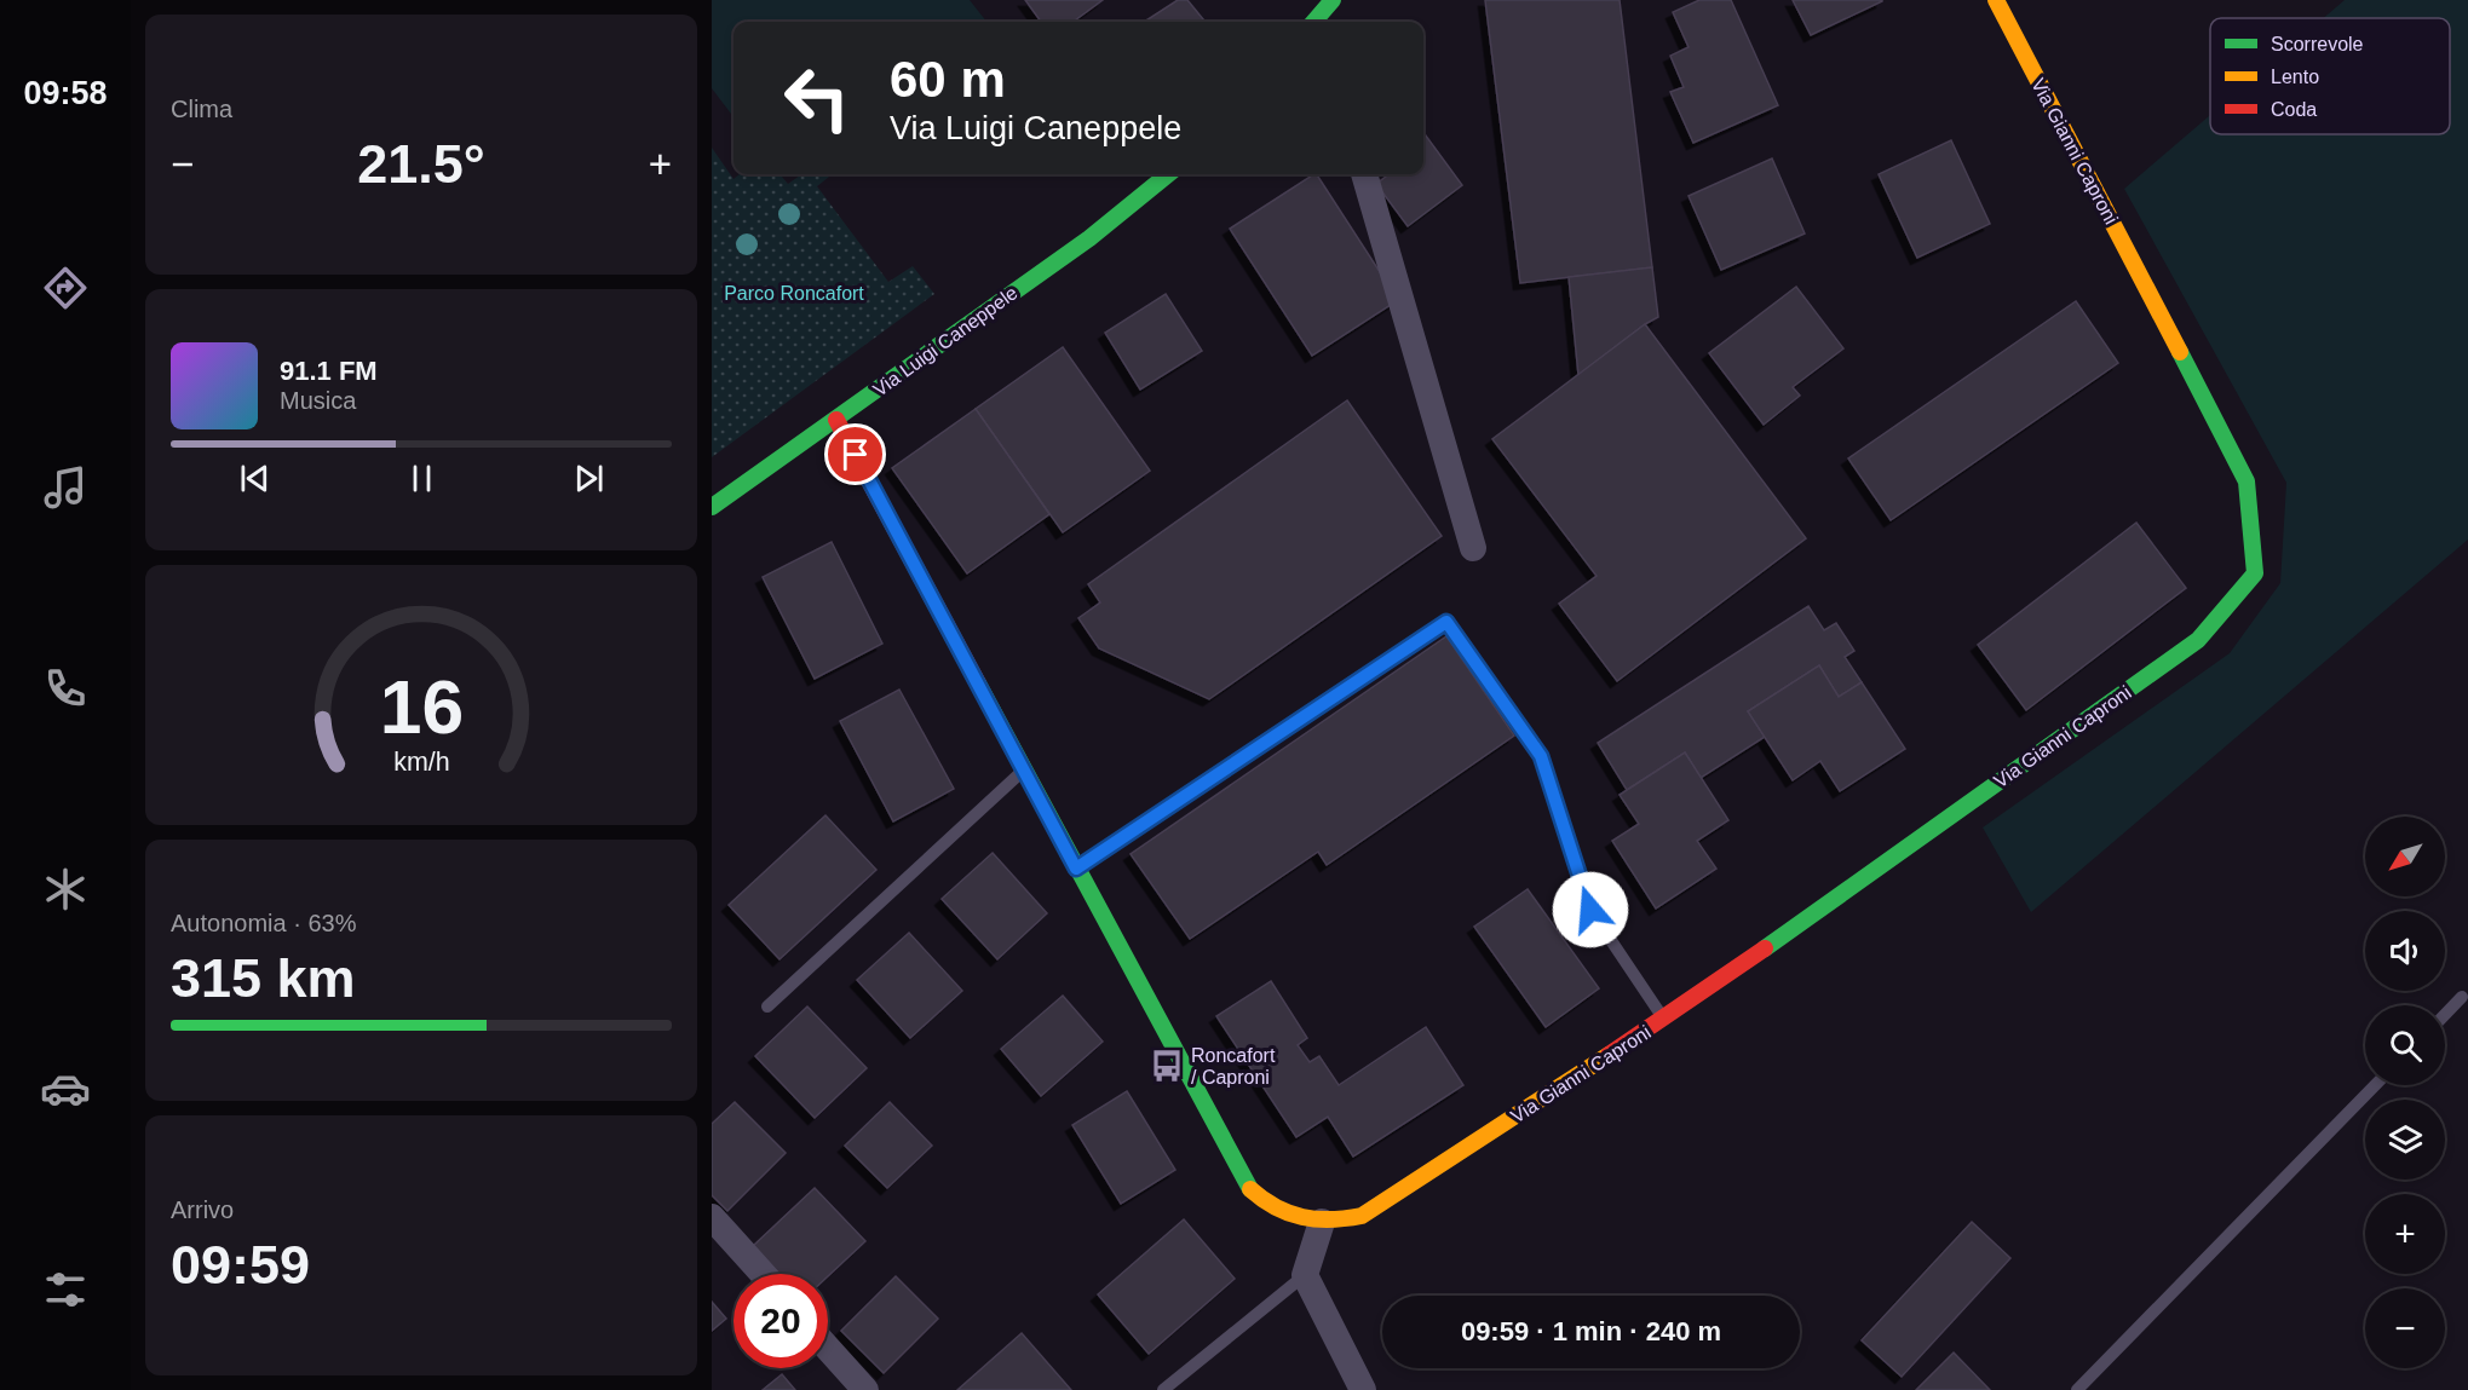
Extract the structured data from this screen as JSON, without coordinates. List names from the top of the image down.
{
  "streets": {
    "street": ["Via Gianni Caproni", "Via Luigi Caneppele"]
  },
  "crossings": [
    ["Via Gianni Caproni", "Via Luigi Caneppele"]
  ],
  "parks": ["Parco Roncafort"],
  "places": {
    "bus stop": ["Roncafort / Caproni"]
  },
  "legend": ["Scorrevole", "Lento", "Coda"],
  "north": "bottom left",
  "page": {
    "tabs": "09:58",
    "tile": [
      "Clima",
      ["Autonomia · 63%", "315 km"],
      ["Arrivo", "09:59"]
    ],
    "turn": ["60 m", "Via Luigi Caneppele"],
    "heat": ["−", "21.5°", "+"],
    "song": ["91.1 FM", "Musica"],
    "map_buttons": ["+", "−"],
    "limit": "20",
    "trip": "09:59 · 1 min · 240 m",
    "gauge": ["16", "km/h"]
  }
}
